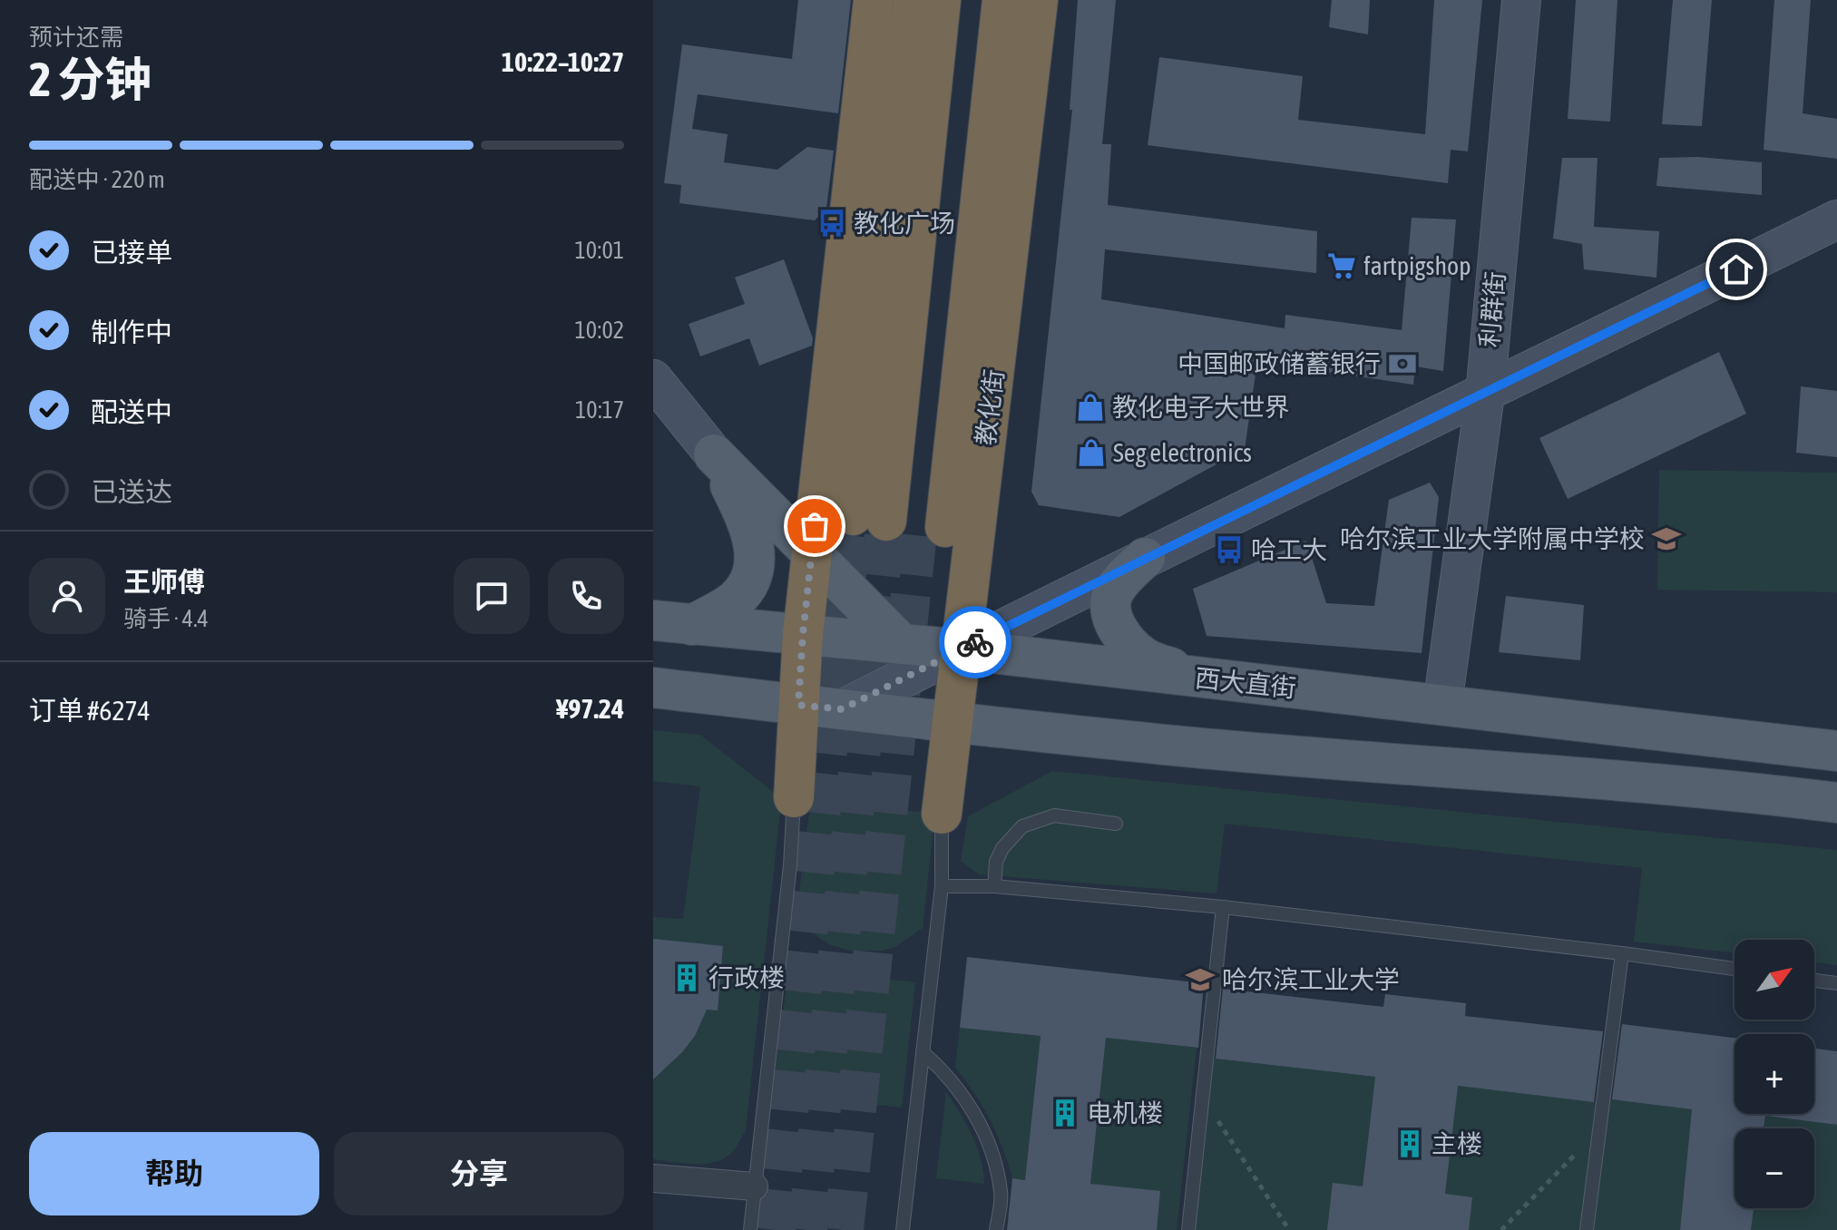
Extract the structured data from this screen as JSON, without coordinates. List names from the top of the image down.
{
  "streets": {
    "highway": ["教化街"],
    "main road": ["西大直街"],
    "street": ["利群街"]
  },
  "crossings": [
    ["利群街", "西大直街"],
    ["教化街", "西大直街"]
  ],
  "places": {
    "bus stop": ["教化广场", "哈工大"],
    "supermarket": ["fartpigshop"],
    "bank": ["中国邮政储蓄银行"],
    "shop": ["教化电子大世界", "Seg electronics"],
    "school or university": ["哈尔滨工业大学附属中学校", "哈尔滨工业大学"],
    "building": ["行政楼", "电机楼", "主楼"]
  },
  "north": "top right",
  "page": {
    "heading": ["2 分钟", "预计还需", "10:22–10:27"],
    "panel": [
      "王师傅",
      "骑手 · 4.4",
      "订单 #6274",
      "¥97.24"
    ],
    "bar": "配送中 · 220 m",
    "list": [
      ["已接单", "10:01"],
      ["制作中", "10:02"],
      ["配送中", "10:17"],
      "已送达"
    ],
    "map_buttons": ["+", "−"],
    "buttons": ["帮助", "分享"]
  }
}
